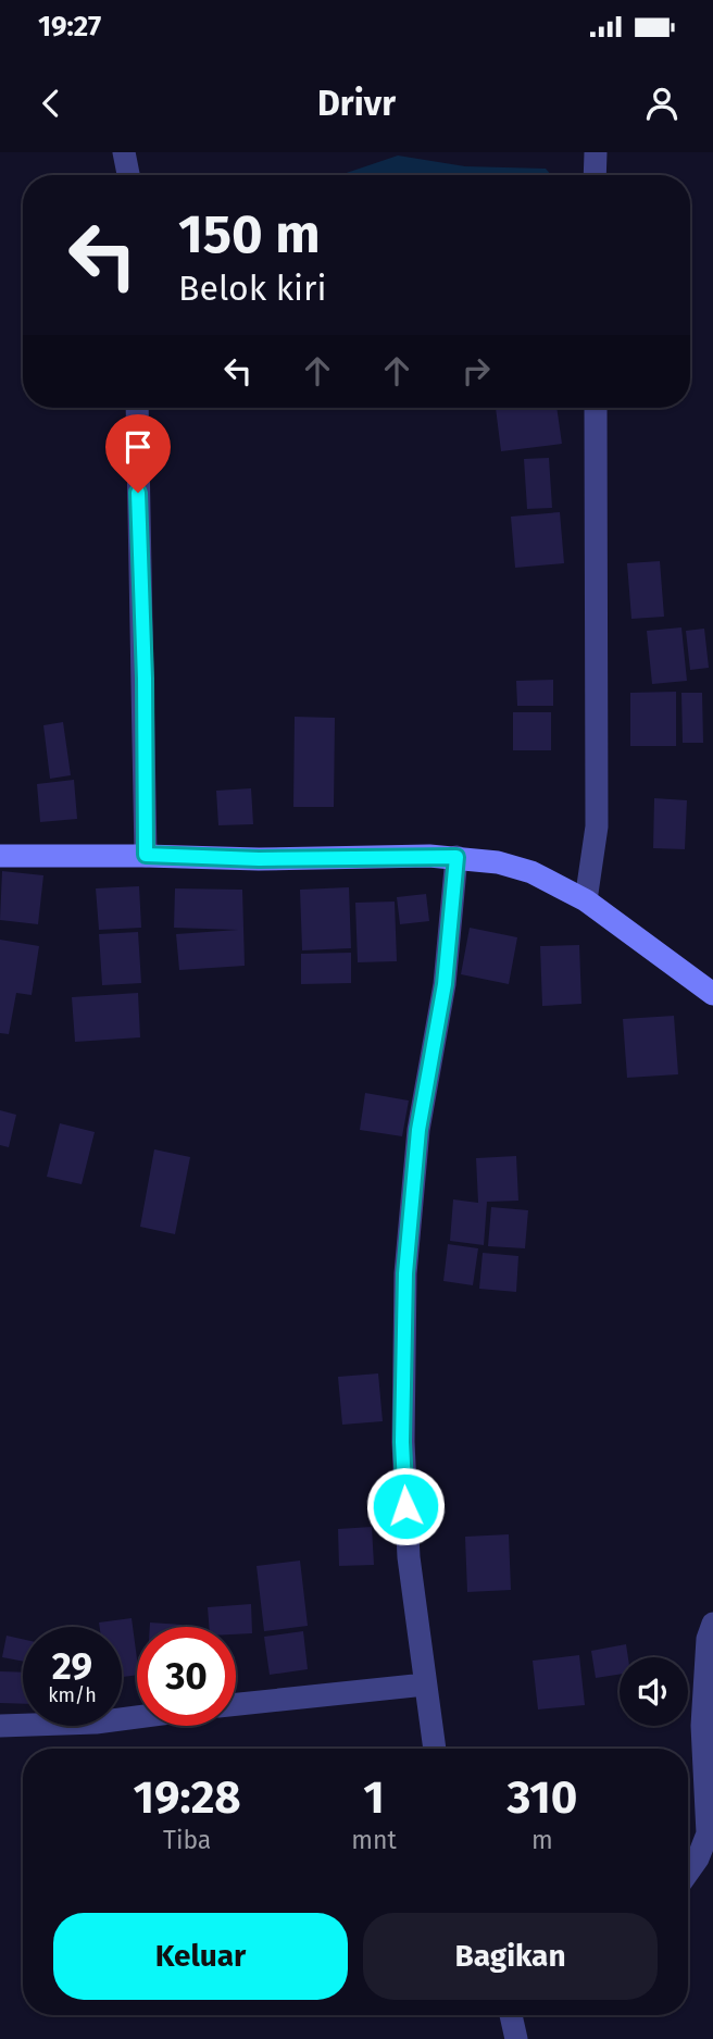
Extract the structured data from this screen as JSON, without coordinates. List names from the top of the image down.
{
  "page": {
    "status": "19:27",
    "header": "Drivr",
    "turn": ["150 m", "Belok kiri"],
    "speed": "29 km/h",
    "limit": "30",
    "eta": [
      "19:28",
      "Tiba",
      "1",
      "mnt",
      "310",
      "m"
    ],
    "buttons": ["Keluar", "Bagikan"]
  }
}
